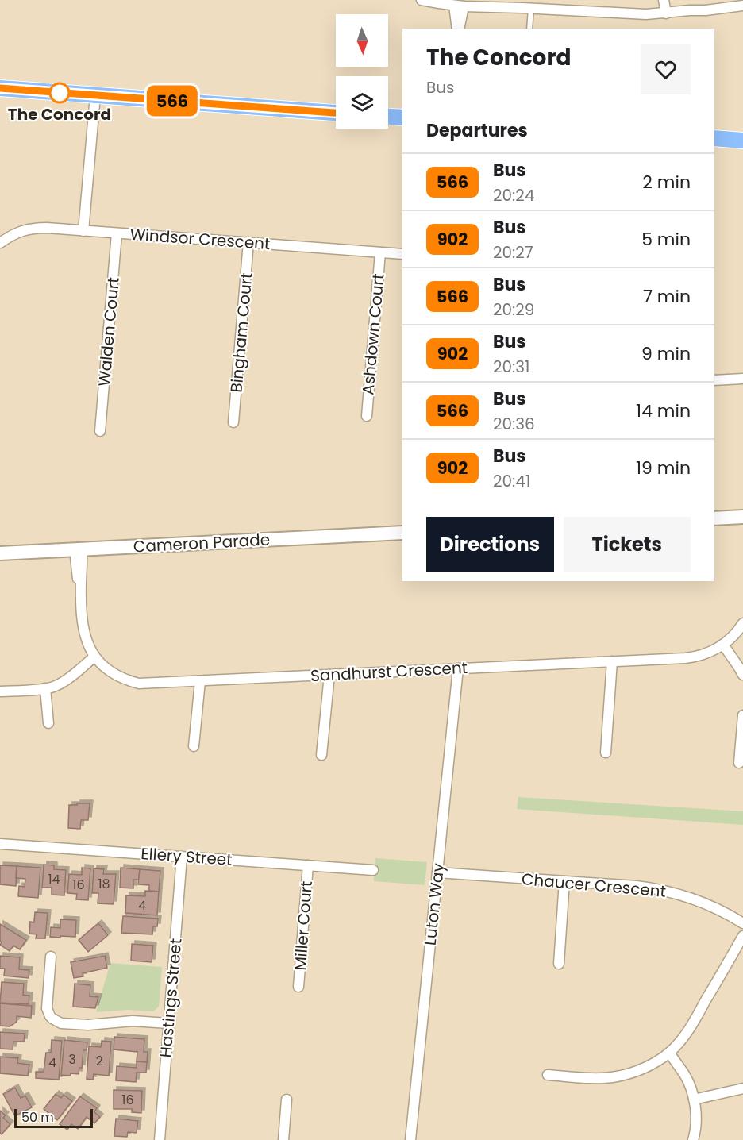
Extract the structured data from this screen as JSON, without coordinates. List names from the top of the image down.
{
  "streets": {
    "street": [
      "Windsor Crescent",
      "Walden Court",
      "Bingham Court",
      "Ashdown Court",
      "Cameron Parade",
      "Sandhurst Crescent",
      "Ellery Street",
      "Chaucer Crescent",
      "Luton Way",
      "Miller Court",
      "Hastings Street"
    ]
  },
  "crossings": [
    ["Windsor Crescent", "Walden Court"],
    ["Windsor Crescent", "Bingham Court"],
    ["Windsor Crescent", "Ashdown Court"],
    ["Cameron Parade", "Sandhurst Crescent"],
    ["Sandhurst Crescent", "Luton Way"],
    ["Ellery Street", "Miller Court"],
    ["Ellery Street", "Hastings Street"],
    ["Chaucer Crescent", "Luton Way"]
  ],
  "places": ["The Concord"],
  "lines": ["bus line 566"],
  "house_numbers": [
    "14",
    "18",
    "16",
    "4",
    "3",
    "2",
    "4",
    "16"
  ],
  "scale_bar": "50 m",
  "north": "bottom",
  "page": {
    "on_map": "566",
    "heading": [
      ["The Concord", "Bus"],
      "Departures"
    ],
    "list": [
      {
        "mark": "566",
        "name": "Bus",
        "note": "20:24",
        "value": "2 min"
      },
      {
        "mark": "902",
        "name": "Bus",
        "note": "20:27",
        "value": "5 min"
      },
      {
        "mark": "566",
        "name": "Bus",
        "note": "20:29",
        "value": "7 min"
      },
      {
        "mark": "902",
        "name": "Bus",
        "note": "20:31",
        "value": "9 min"
      },
      {
        "mark": "566",
        "name": "Bus",
        "note": "20:36",
        "value": "14 min"
      },
      {
        "mark": "902",
        "name": "Bus",
        "note": "20:41",
        "value": "19 min"
      }
    ],
    "buttons": ["Directions", "Tickets"],
    "scale": "50 m"
  }
}
